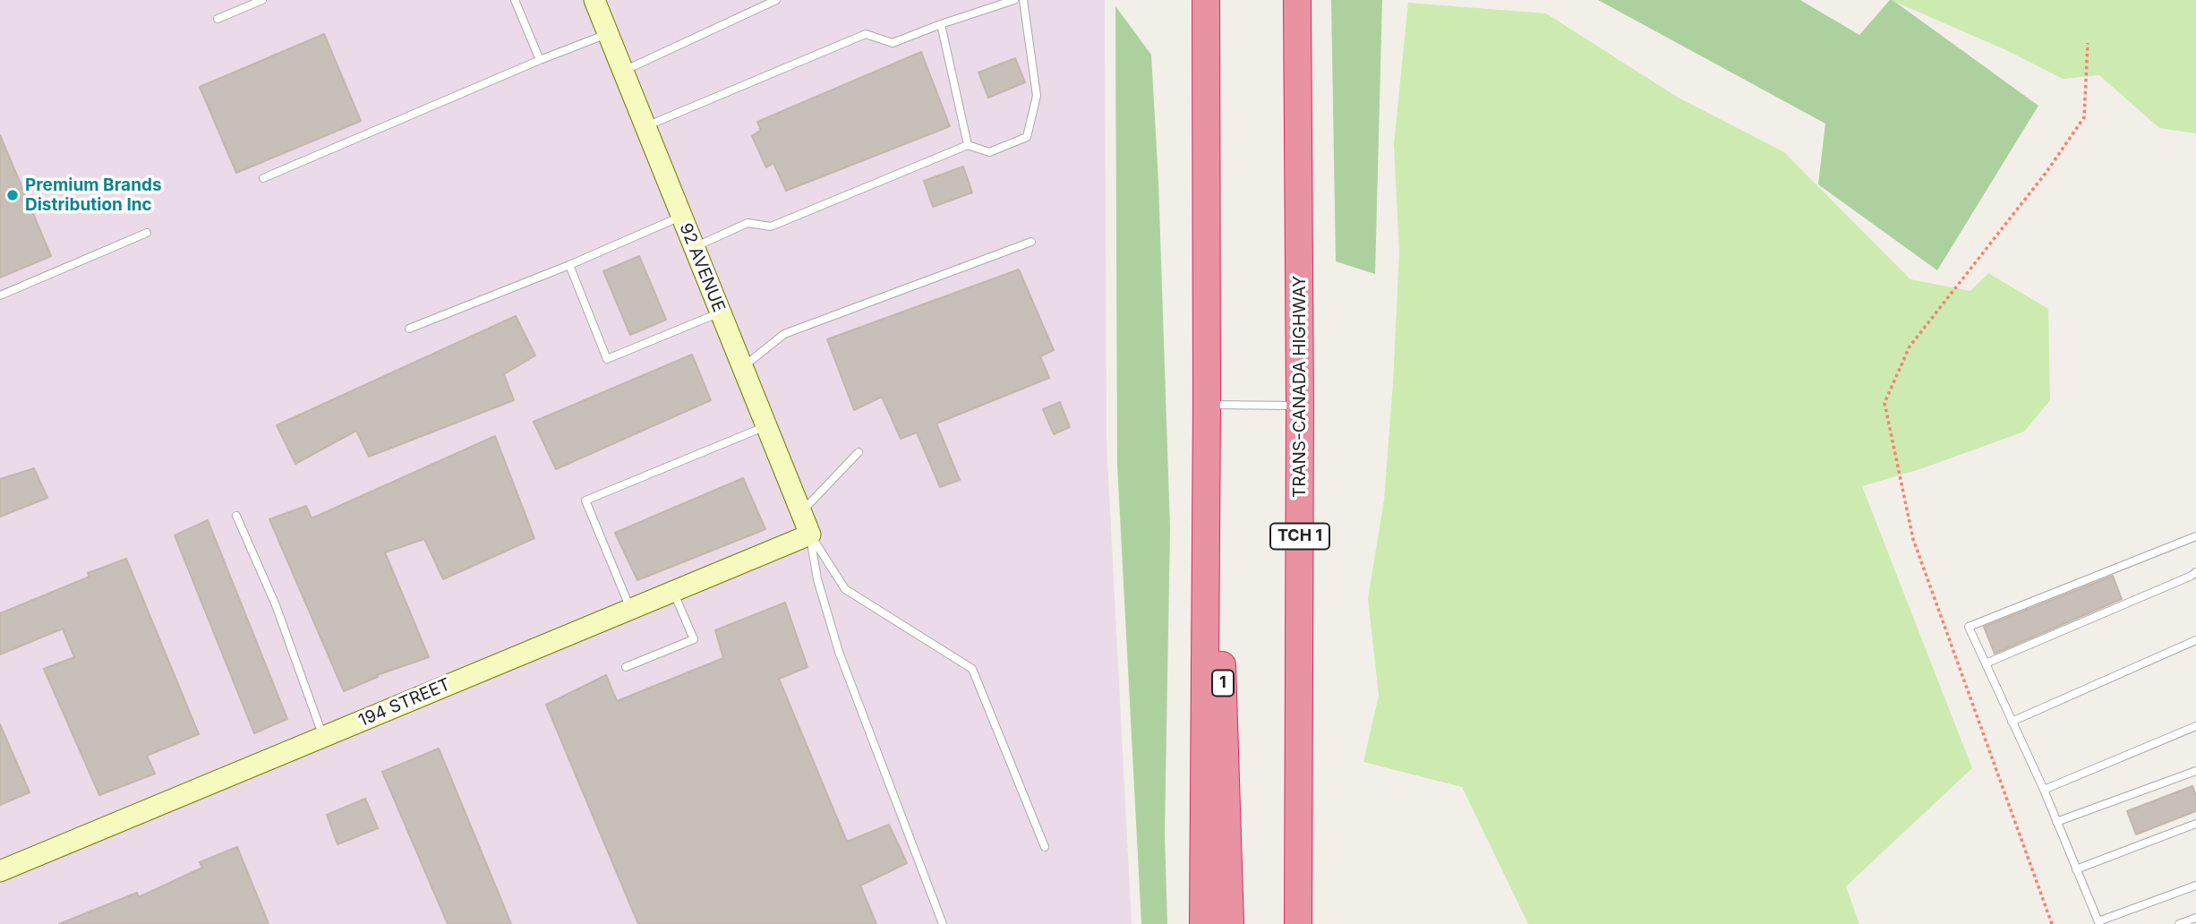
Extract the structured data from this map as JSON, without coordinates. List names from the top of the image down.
{
  "streets": {
    "highway": ["TRANS-CANADA HIGHWAY", "TCH 1", "1"],
    "street": ["92 AVENUE", "194 STREET"]
  },
  "crossings": [
    ["92 AVENUE", "194 STREET"]
  ],
  "places": ["Premium Brands Distribution Inc"]
}
